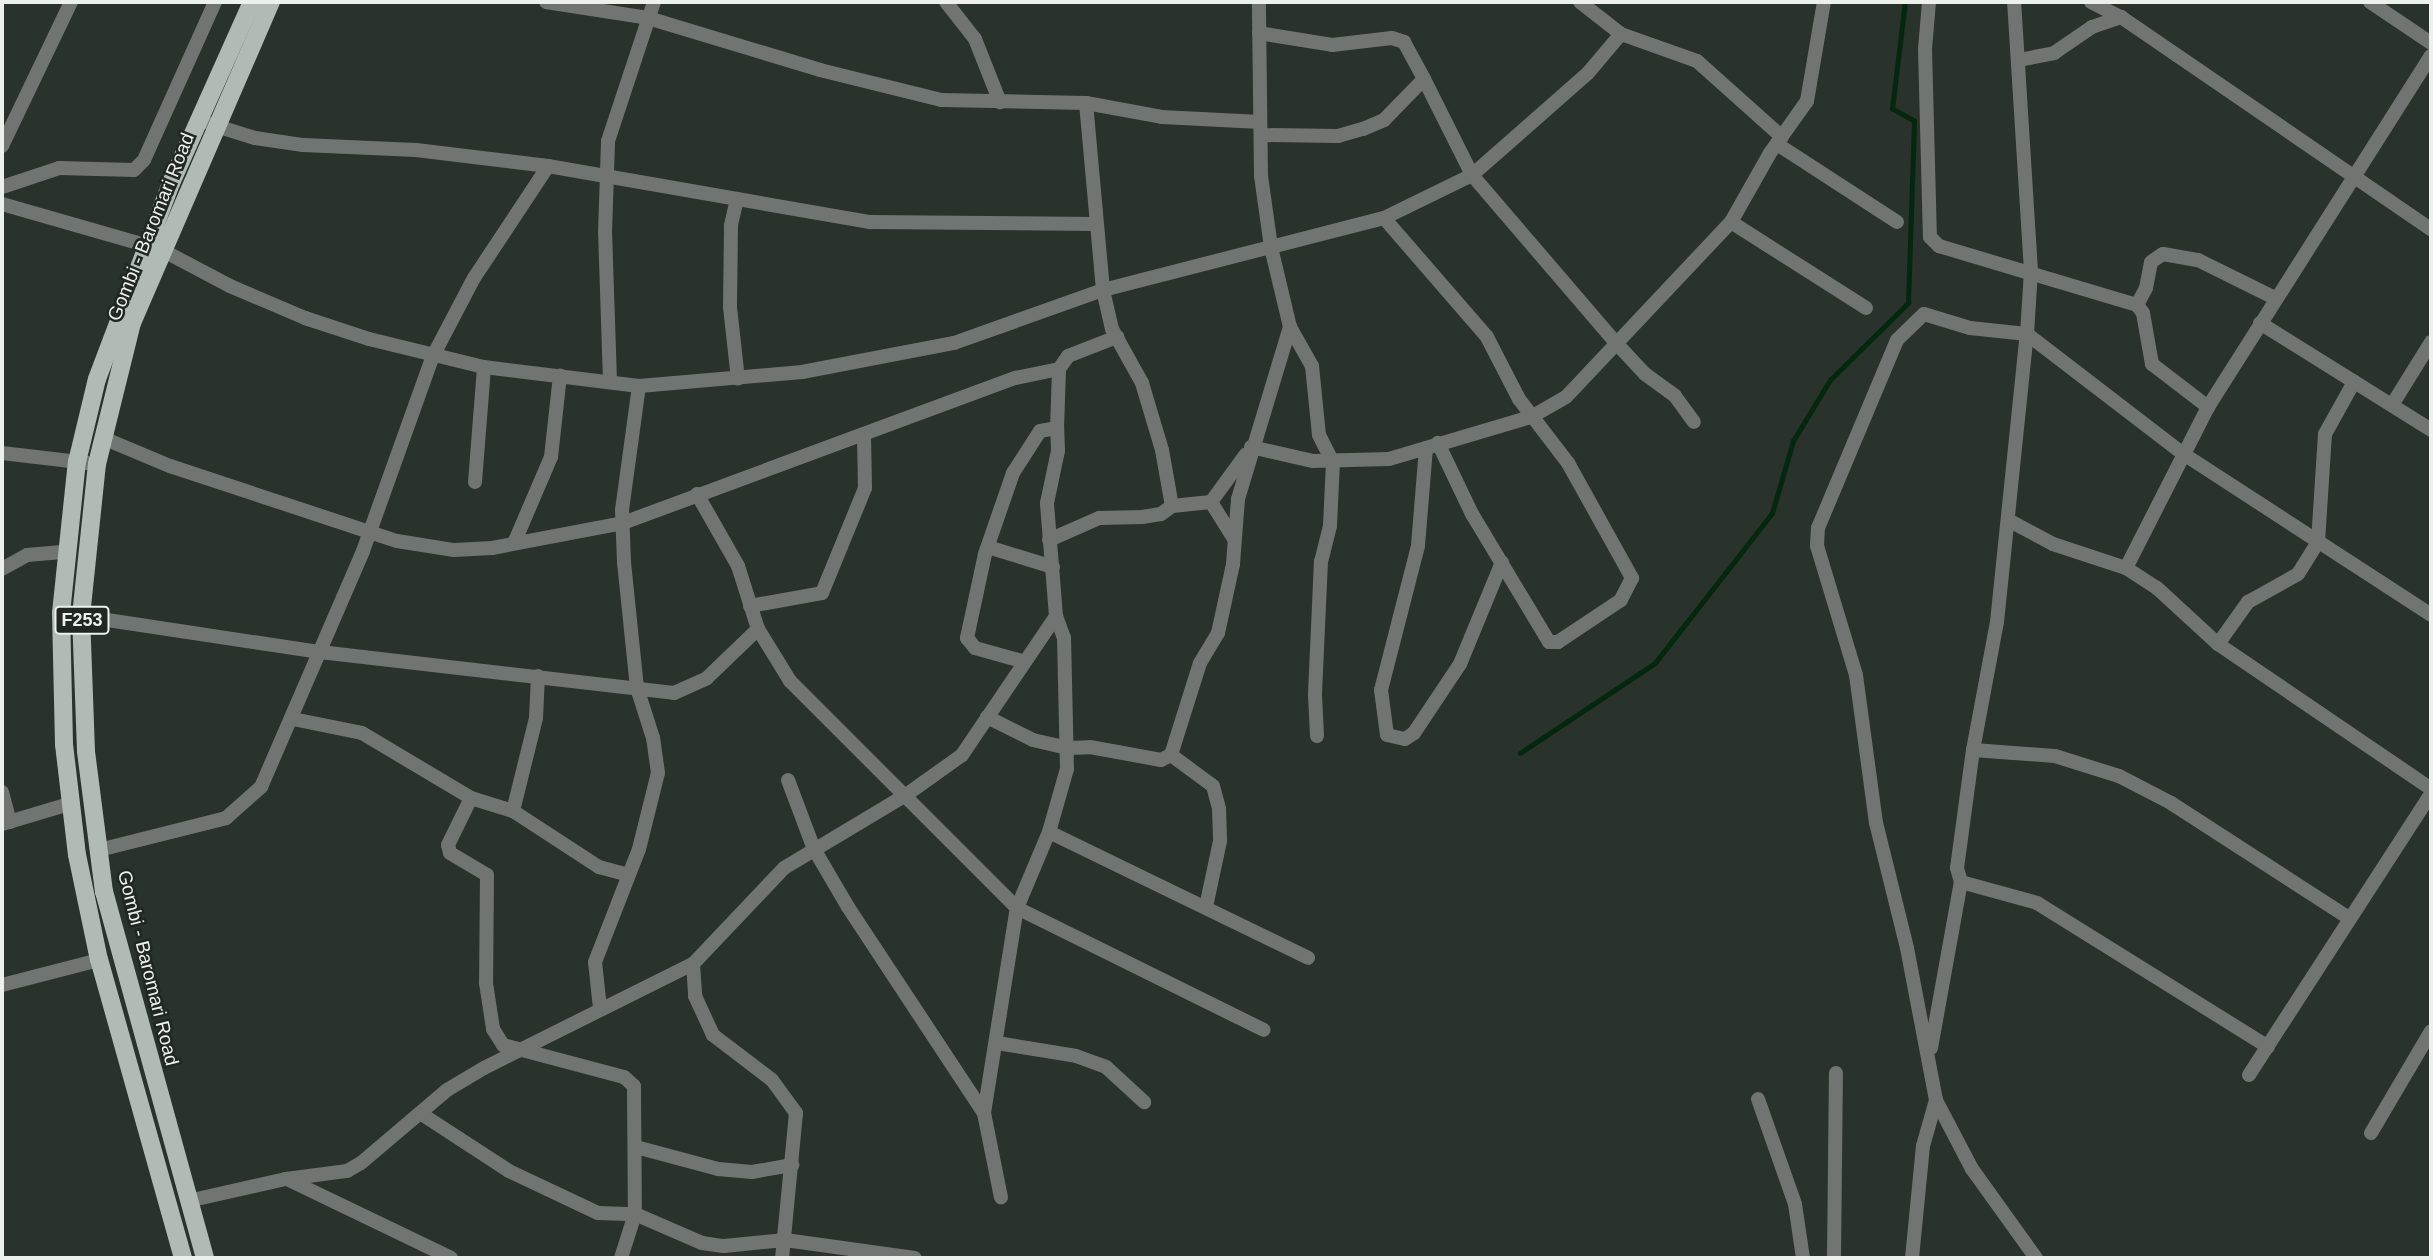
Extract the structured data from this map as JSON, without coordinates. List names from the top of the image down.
{
  "streets": {
    "main road": ["Gombi - Baromari Road", "F253"]
  }
}
